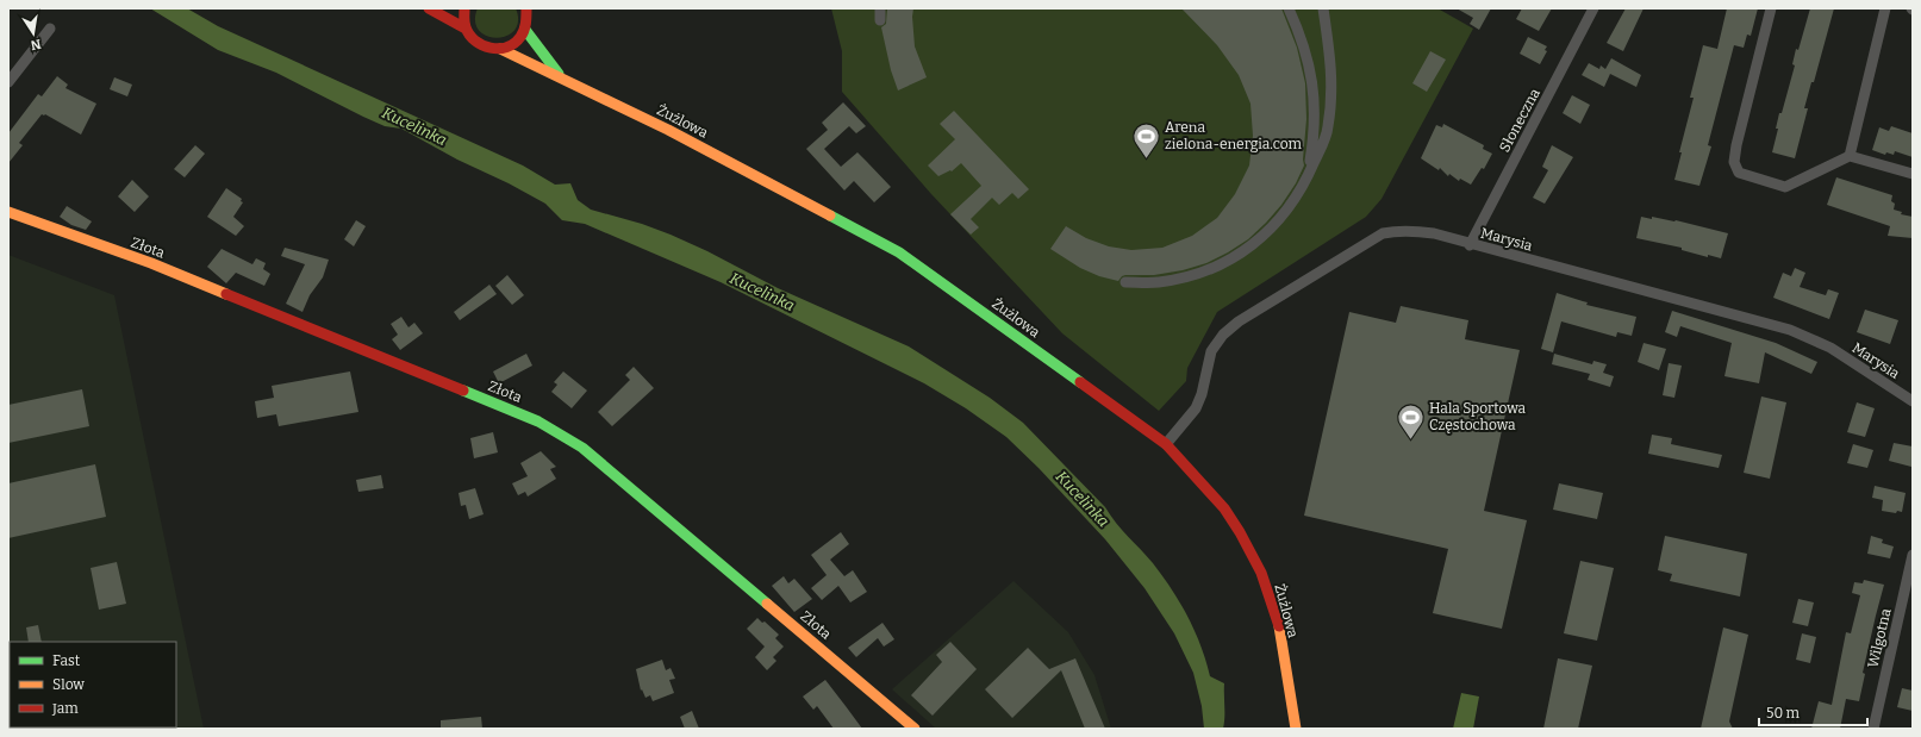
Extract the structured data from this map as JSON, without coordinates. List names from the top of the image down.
{
  "streets": {
    "street": [
      "Słoneczna",
      "Żużlowa",
      "Marysia",
      "Złota",
      "Wilgotna"
    ]
  },
  "crossings": [
    ["Słoneczna", "Marysia"],
    ["Żużlowa", "Marysia"]
  ],
  "water": ["Kucelinka"],
  "places": {
    "sports": ["Arena zielona-energia.com", "Hala Sportowa Częstochowa"]
  },
  "legend": ["Fast", "Slow", "Jam"],
  "scale_bar": "50 m",
  "north": "bottom"
}
